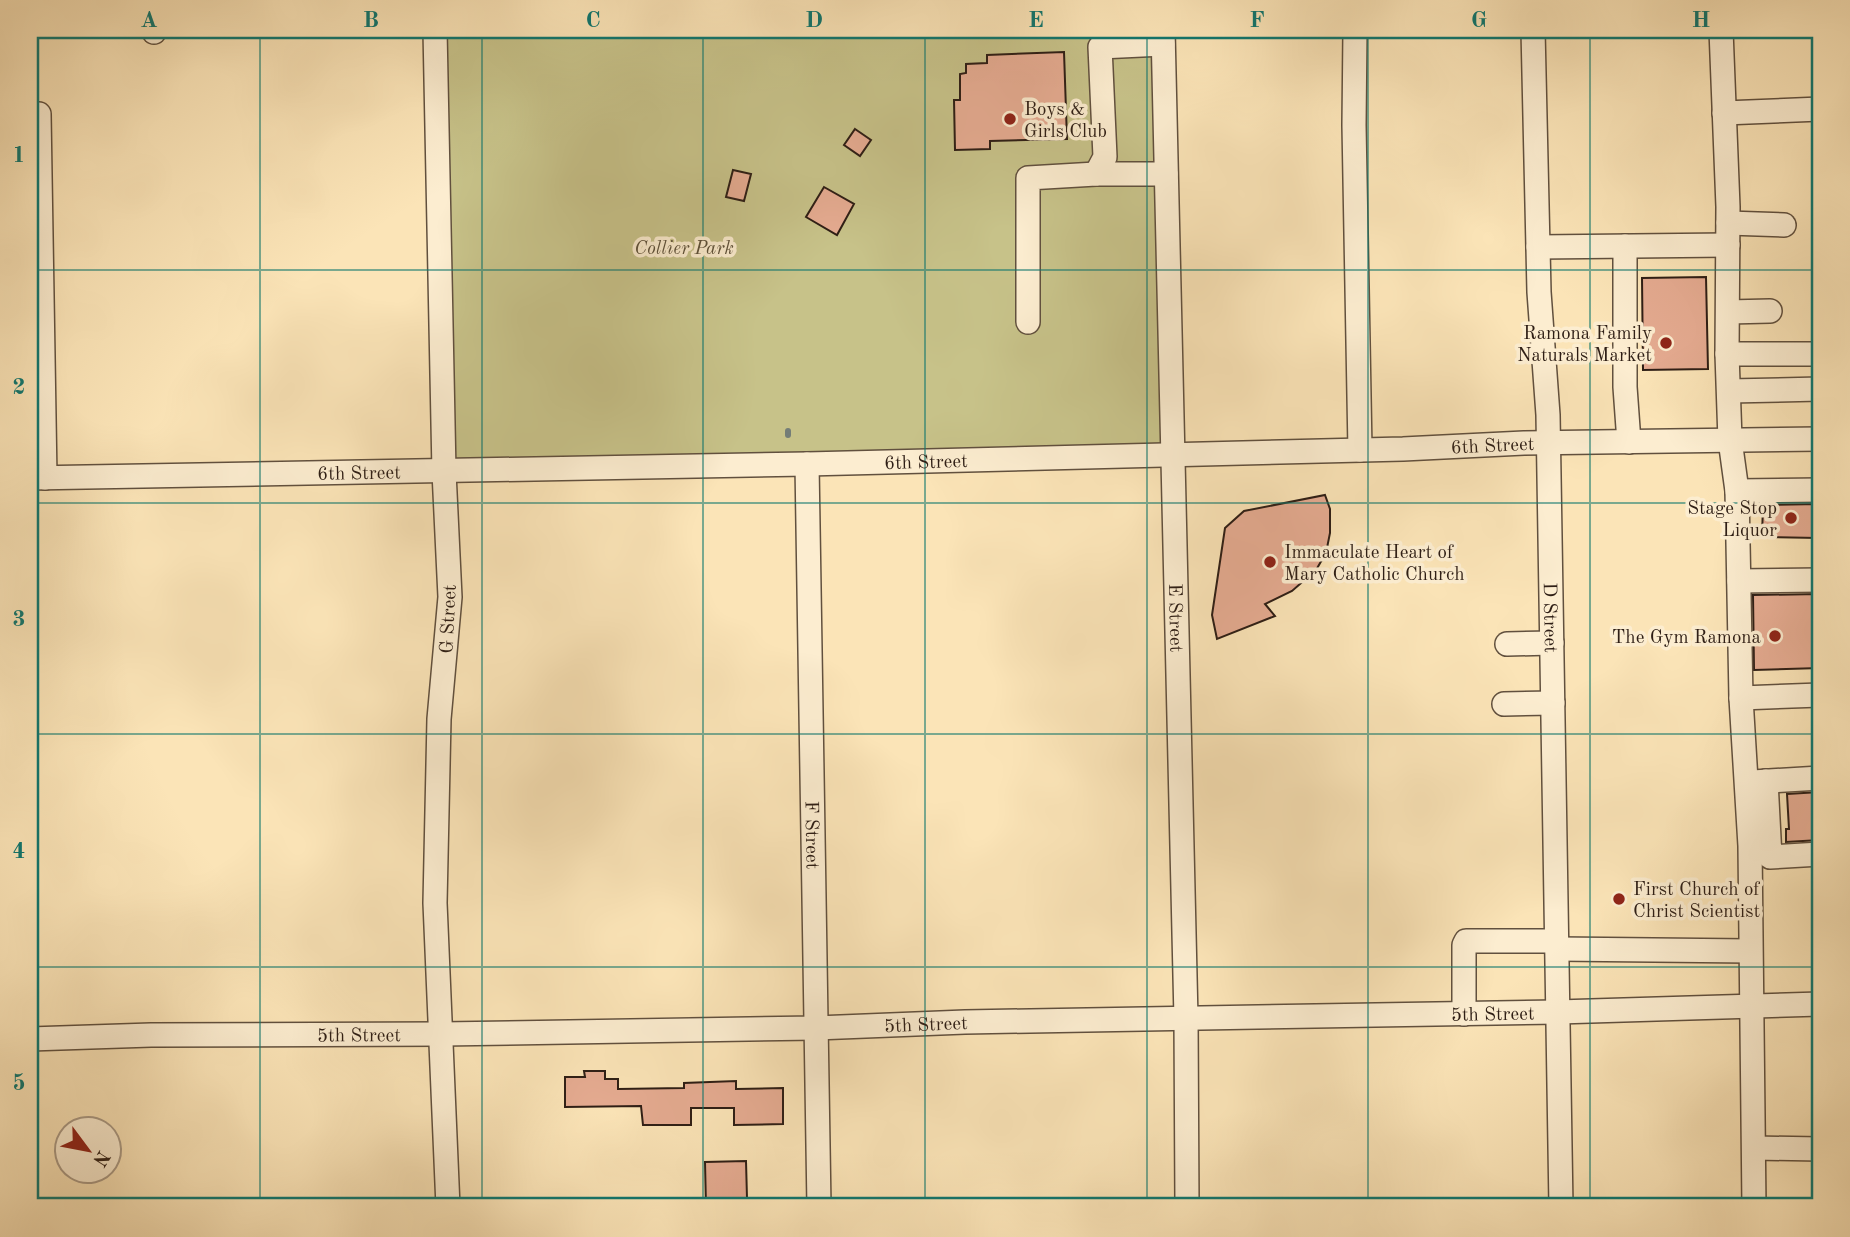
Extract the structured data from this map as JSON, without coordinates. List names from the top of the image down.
{
  "streets": {
    "street": [
      "6th Street",
      "E Street",
      "D Street",
      "G Street",
      "F Street",
      "5th Street"
    ]
  },
  "crossings": [
    ["6th Street", "E Street"],
    ["6th Street", "D Street"],
    ["6th Street", "G Street"],
    ["6th Street", "F Street"],
    ["E Street", "5th Street"],
    ["D Street", "5th Street"],
    ["G Street", "5th Street"],
    ["F Street", "5th Street"]
  ],
  "parks": ["Collier Park"],
  "places": [
    "Boys & Girls Club",
    "Ramona Family Naturals Market",
    "Stage Stop Liquor",
    "Immaculate Heart of Mary Catholic Church",
    "The Gym Ramona",
    "First Church of Christ Scientist"
  ],
  "north": "bottom right",
  "grid": {
    "columns": [
      "A",
      "B",
      "C",
      "D",
      "E",
      "F",
      "G",
      "H"
    ],
    "rows": [
      "1",
      "2",
      "3",
      "4",
      "5"
    ]
  }
}
